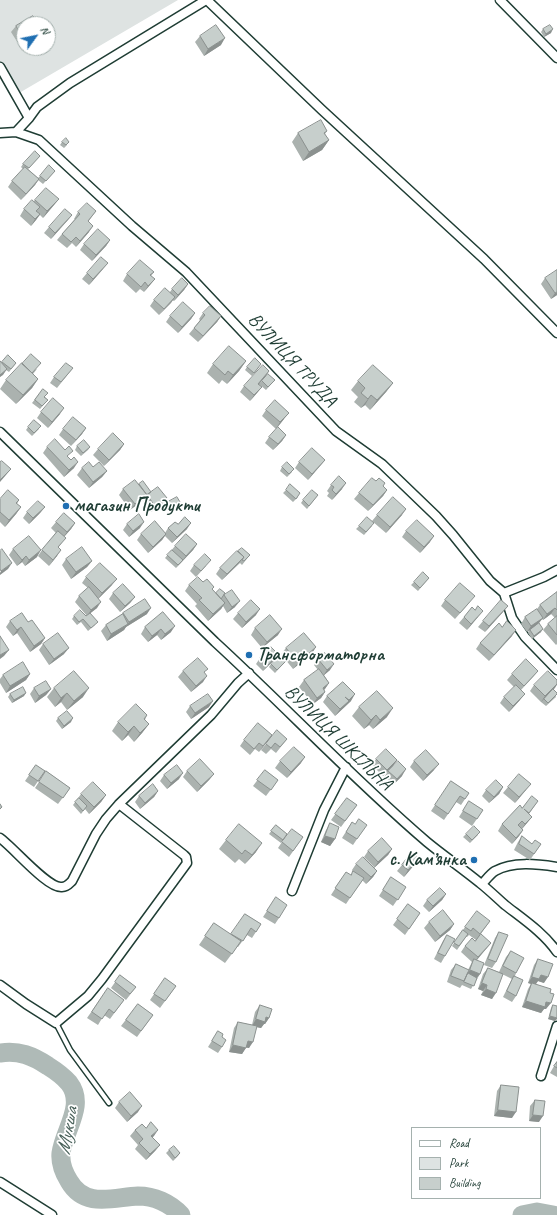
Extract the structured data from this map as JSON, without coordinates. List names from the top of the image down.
{
  "streets": {
    "street": ["ВУЛИЦЯ ТРУДА", "ВУЛИЦЯ ШКІЛЬНА"]
  },
  "water": ["Мукша"],
  "places": ["магазин Продукти", "Трансформаторна", "с. Кам’янка"],
  "legend": ["Road", "Park", "Building"],
  "north": "top right"
}
